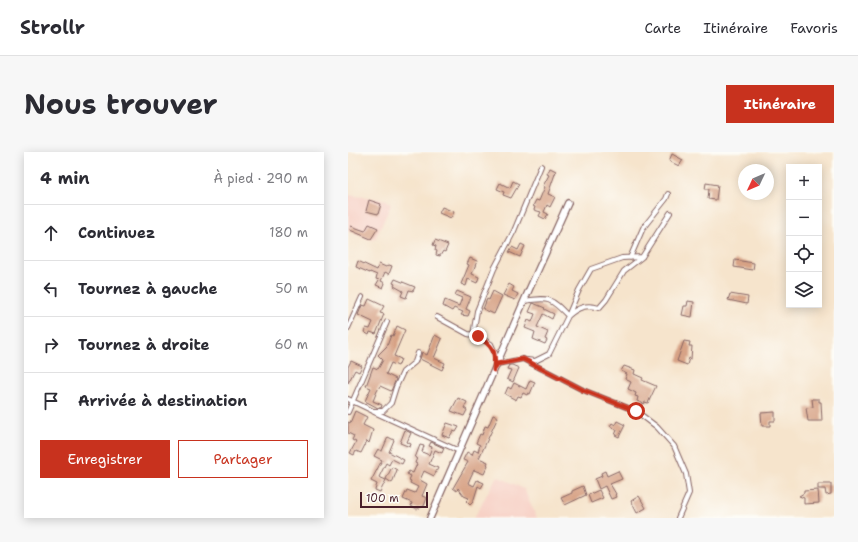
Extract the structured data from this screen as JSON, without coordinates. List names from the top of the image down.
{
  "scale_bar": "100 m",
  "north": "bottom left",
  "page": {
    "header": "Strollr",
    "nav": ["Carte", "Itinéraire", "Favoris"],
    "title": "Nous trouver",
    "buttons": [
      "Itinéraire",
      ["Enregistrer", "Partager"]
    ],
    "heading": ["4 min", "À pied · 290 m"],
    "map_buttons": ["+", "−"],
    "list": [
      ["Continuez", "180 m"],
      ["Tournez à gauche", "50 m"],
      ["Tournez à droite", "60 m"],
      "Arrivée à destination"
    ],
    "scale": "100 m"
  }
}
